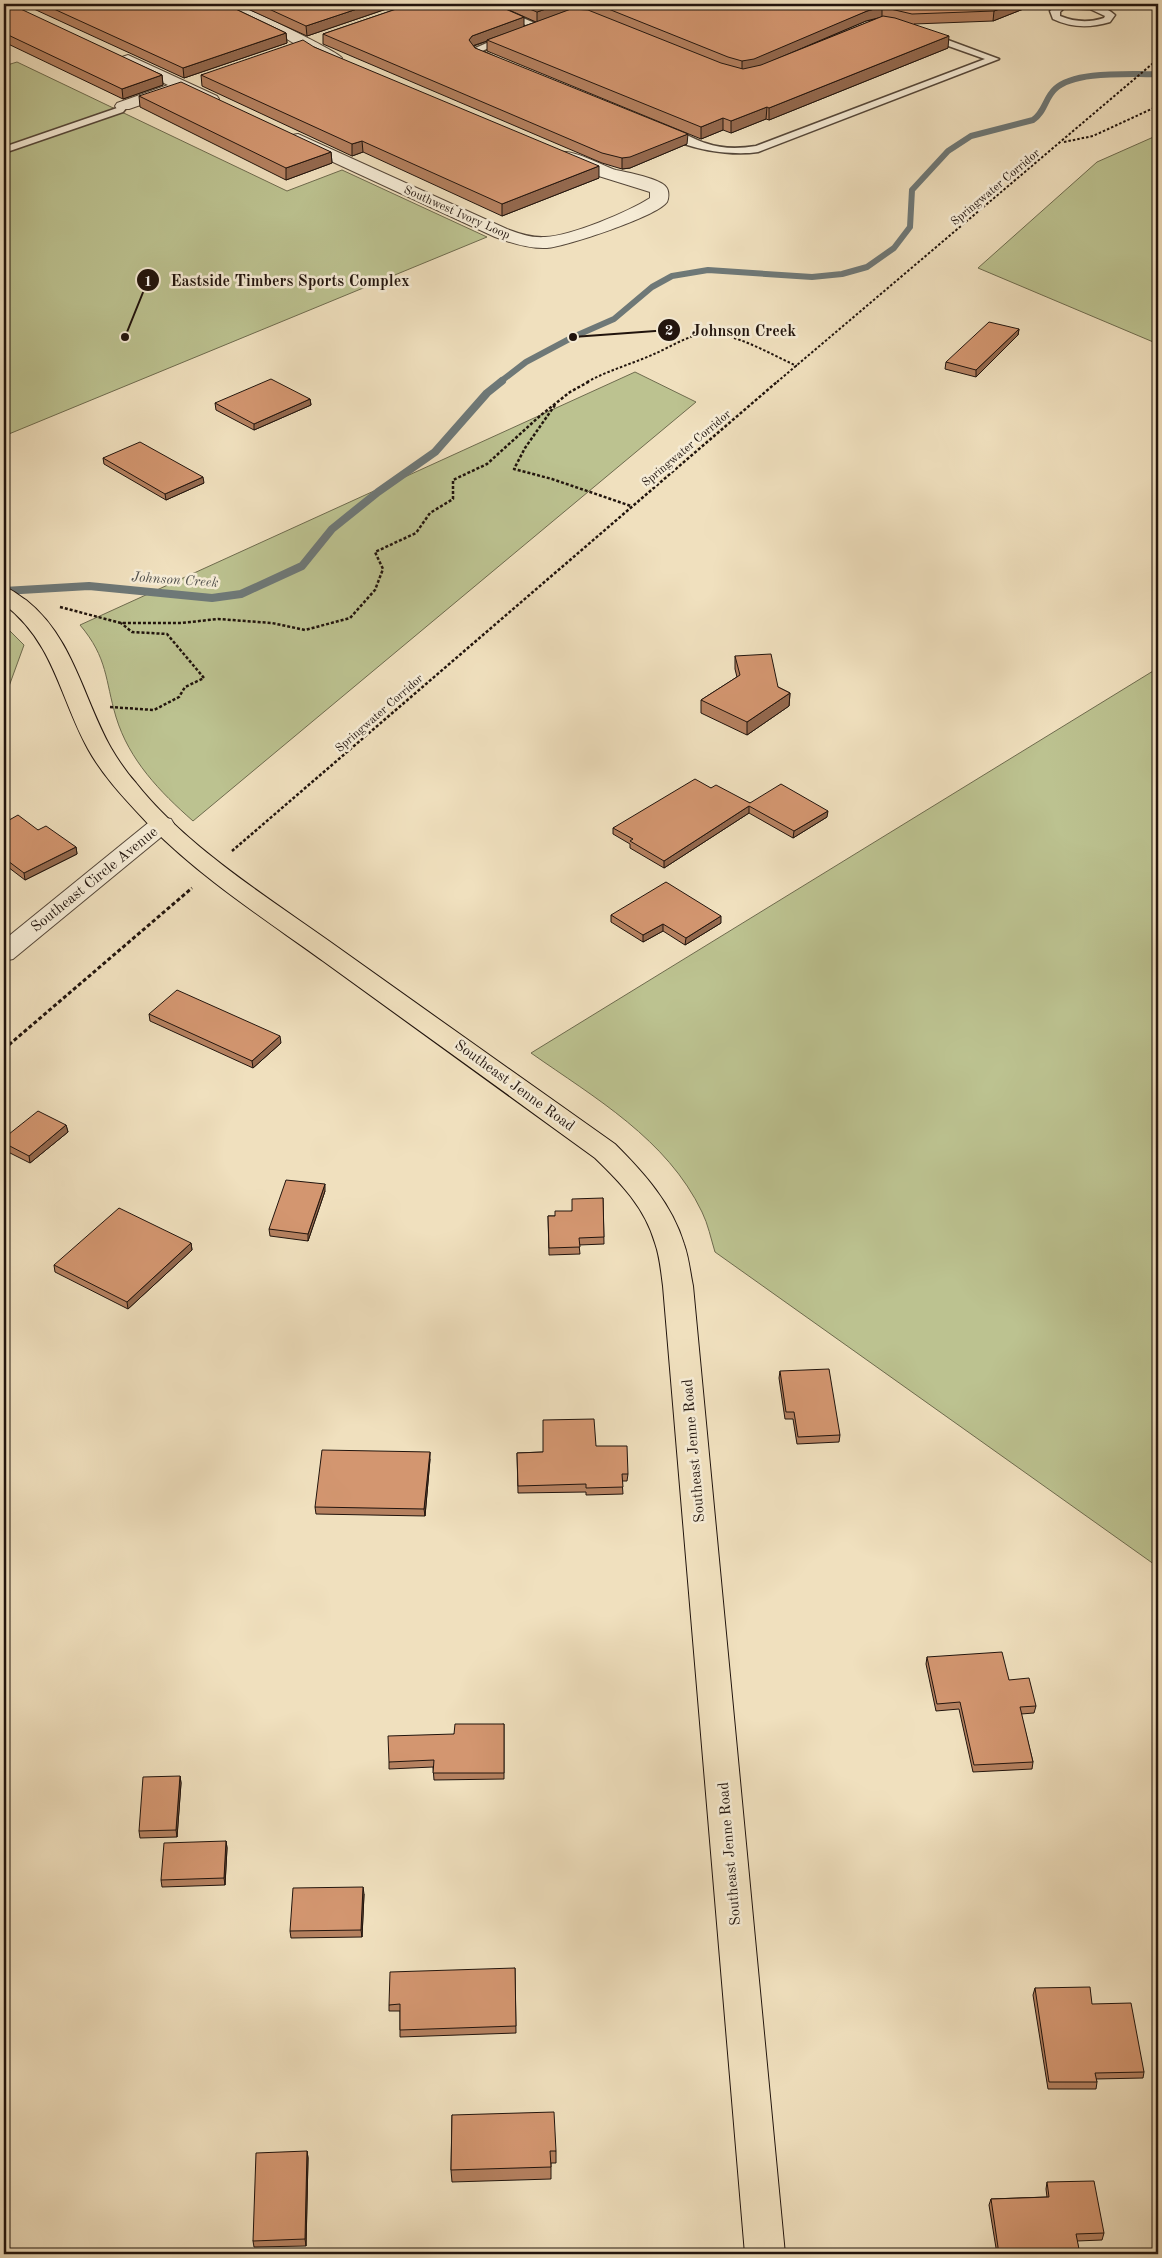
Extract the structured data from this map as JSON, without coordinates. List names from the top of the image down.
{
  "streets": {
    "main road": ["Southeast Jenne Road"],
    "street": ["Southwest Ivory Loop", "Southeast Circle Avenue"],
    "path": ["Springwater Corridor"]
  },
  "crossings": [
    ["Springwater Corridor", "Southeast Jenne Road"],
    ["Southeast Circle Avenue", "Southeast Jenne Road"]
  ],
  "water": ["Johnson Creek"],
  "places": ["Eastside Timbers Sports Complex", "Johnson Creek"]
}
